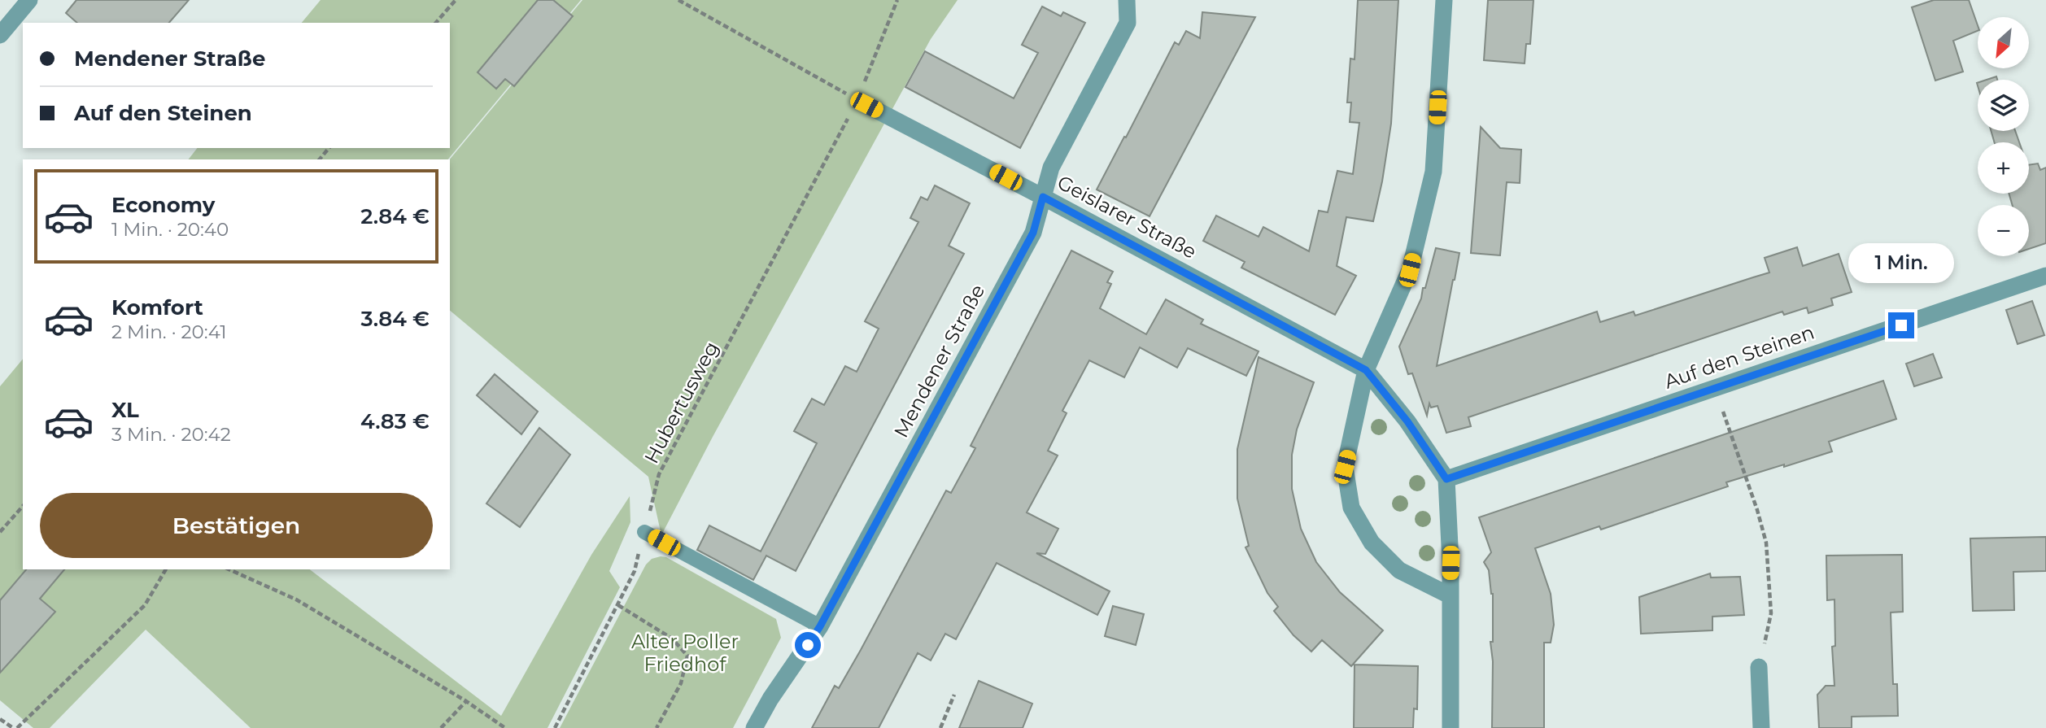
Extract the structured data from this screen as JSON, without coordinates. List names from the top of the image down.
{
  "streets": {
    "street": ["Geislarer Straße", "Auf den Steinen", "Mendener Straße"],
    "path": ["Hubertusweg"]
  },
  "crossings": [
    ["Geislarer Straße", "Mendener Straße"],
    ["Geislarer Straße", "Hubertusweg"]
  ],
  "parks": ["Alter Poller Friedhof"],
  "north": "bottom left",
  "page": {
    "map_buttons": ["+", "−"],
    "banner": ["Mendener Straße", "Auf den Steinen"],
    "list": [
      {
        "name": "Economy",
        "note": "1 Min. · 20:40",
        "value": "2.84 €"
      },
      {
        "name": "Komfort",
        "note": "2 Min. · 20:41",
        "value": "3.84 €"
      },
      {
        "name": "XL",
        "note": "3 Min. · 20:42",
        "value": "4.83 €"
      }
    ],
    "bubble": "1 Min.",
    "buttons": "Bestätigen"
  }
}
